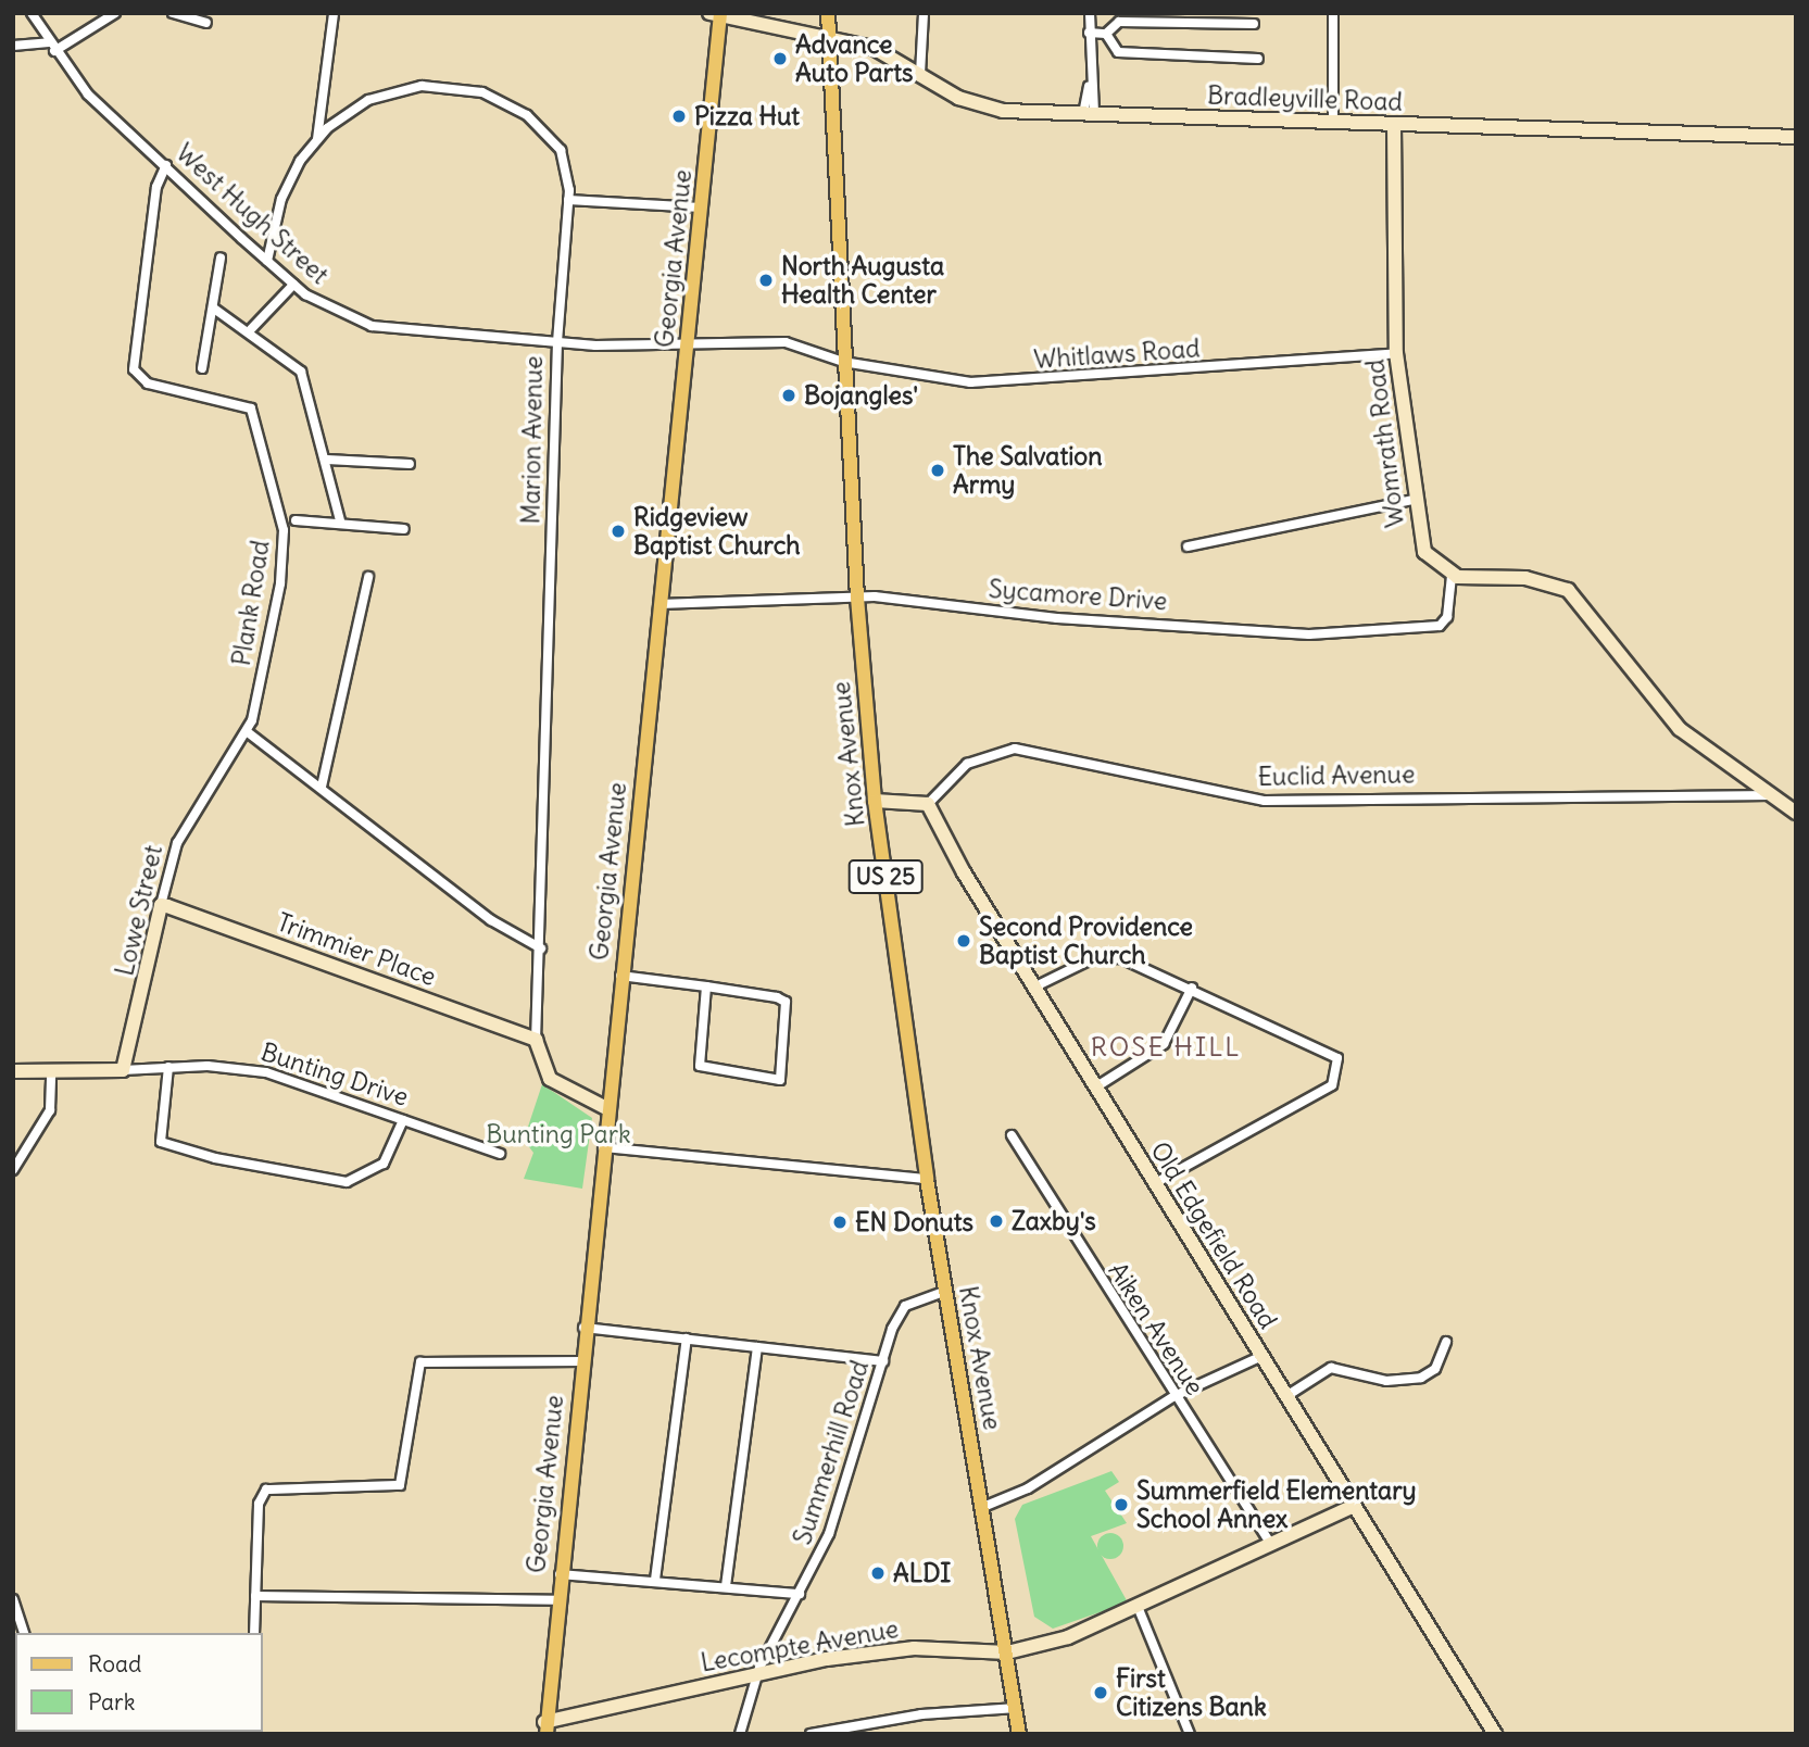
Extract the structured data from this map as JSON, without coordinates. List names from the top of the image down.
{
  "streets": {
    "main road": ["Georgia Avenue", "Knox Avenue", "US 25"],
    "street": [
      "Bradleyville Road",
      "West Hugh Street",
      "Whitlaws Road",
      "Marion Avenue",
      "Womrath Road",
      "Sycamore Drive",
      "Plank Road",
      "Euclid Avenue",
      "Lowe Street",
      "Trimmier Place",
      "Bunting Drive",
      "Old Edgefield Road",
      "Aiken Avenue",
      "Summerhill Road",
      "Lecompte Avenue"
    ]
  },
  "crossings": [
    ["Bradleyville Road", "Georgia Avenue"],
    ["Bradleyville Road", "Womrath Road"],
    ["Bradleyville Road", "Knox Avenue"],
    ["West Hugh Street", "Georgia Avenue"],
    ["West Hugh Street", "Whitlaws Road"],
    ["West Hugh Street", "Marion Avenue"],
    ["West Hugh Street", "Plank Road"],
    ["Georgia Avenue", "Whitlaws Road"],
    ["Georgia Avenue", "Marion Avenue"],
    ["Georgia Avenue", "Sycamore Drive"],
    ["Georgia Avenue", "Lecompte Avenue"],
    ["Whitlaws Road", "Womrath Road"],
    ["Whitlaws Road", "Knox Avenue"],
    ["Marion Avenue", "Trimmier Place"],
    ["Womrath Road", "Sycamore Drive"],
    ["Sycamore Drive", "Knox Avenue"],
    ["Plank Road", "Lowe Street"],
    ["Knox Avenue", "Summerhill Road"],
    ["Knox Avenue", "Lecompte Avenue"],
    ["Euclid Avenue", "Old Edgefield Road"],
    ["Lowe Street", "Trimmier Place"],
    ["Lowe Street", "Bunting Drive"],
    ["Old Edgefield Road", "Lecompte Avenue"],
    ["Aiken Avenue", "Lecompte Avenue"],
    ["Summerhill Road", "Lecompte Avenue"]
  ],
  "districts": ["ROSE HILL"],
  "parks": ["Bunting Park"],
  "places": [
    "Advance Auto Parts",
    "Pizza Hut",
    "North Augusta Health Center",
    "Bojangles'",
    "The Salvation Army",
    "Ridgeview Baptist Church",
    "Second Providence Baptist Church",
    "Zaxby's",
    "EN Donuts",
    "Summerfield Elementary School Annex",
    "ALDI",
    "First Citizens Bank"
  ],
  "legend": ["Road", "Park"]
}
